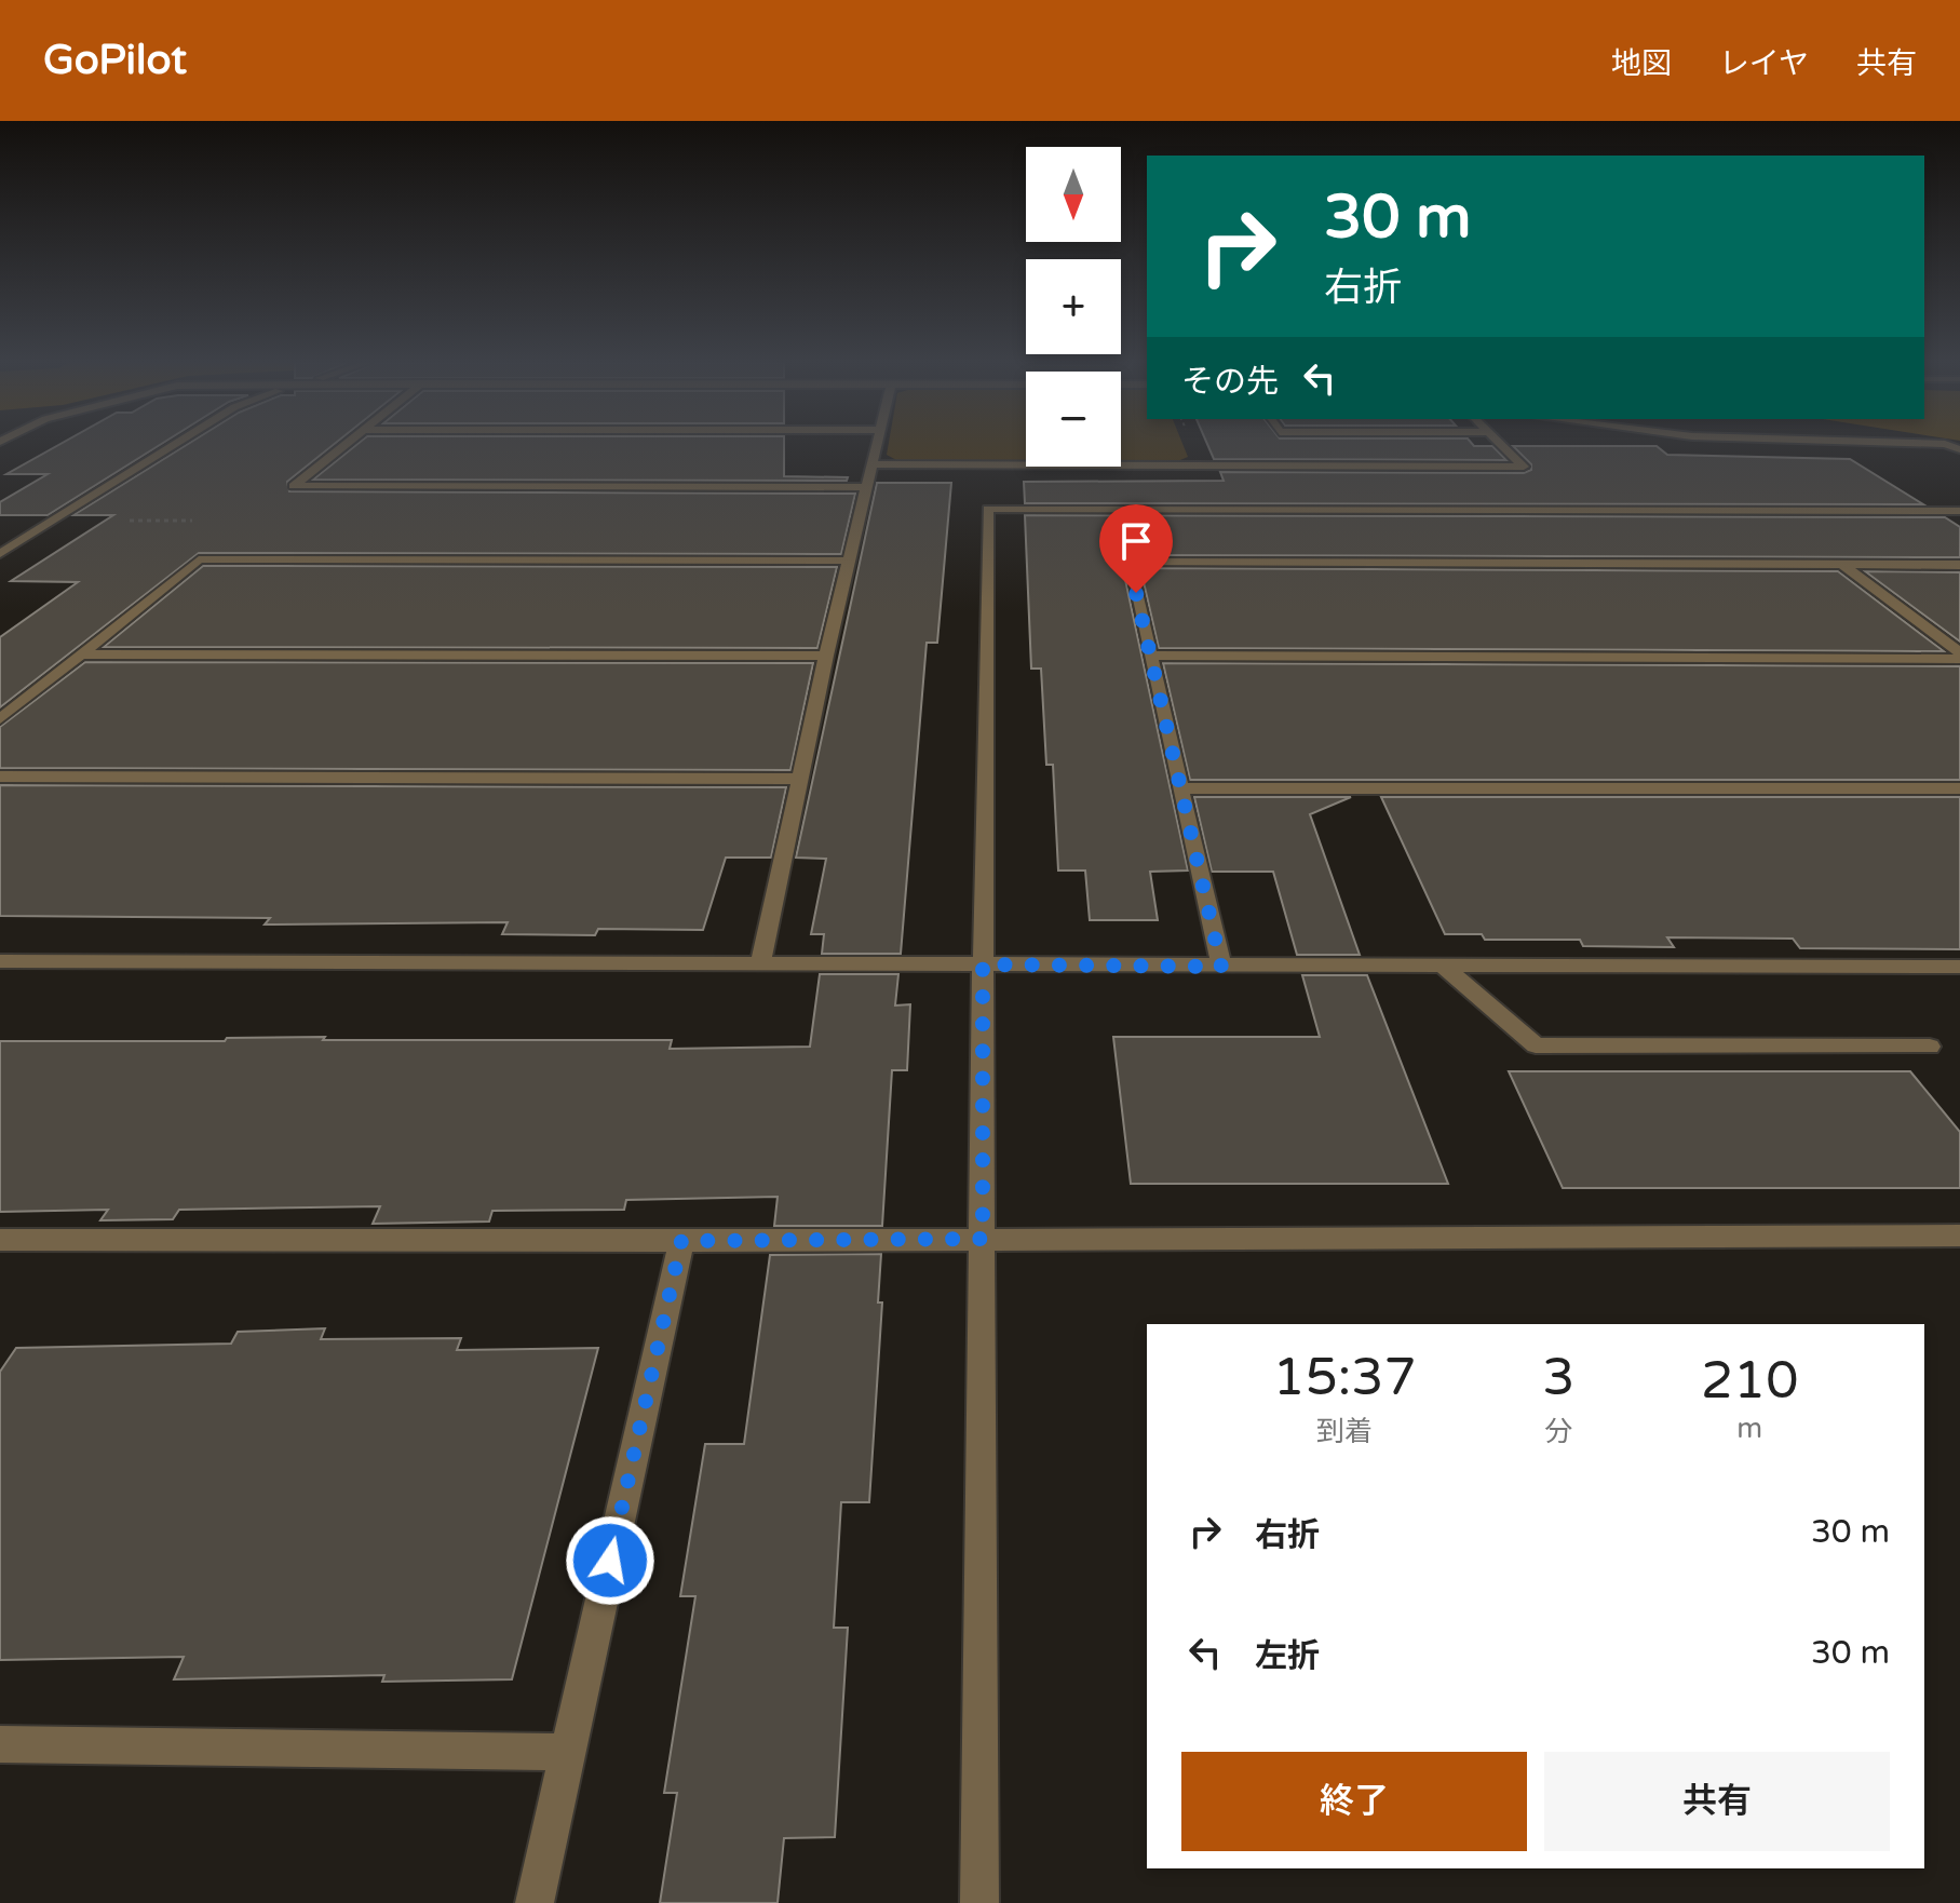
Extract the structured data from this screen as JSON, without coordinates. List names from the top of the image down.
{
  "north": "bottom",
  "page": {
    "header": "GoPilot",
    "nav": ["地図", "レイヤ", "共有"],
    "map_buttons": ["+", "−"],
    "turn": ["30 m", "右折"],
    "then": "その先",
    "eta": [
      "15:37",
      "到着",
      "3",
      "分",
      "210",
      "m"
    ],
    "list": [
      {
        "name": "右折",
        "value": "30 m"
      },
      {
        "name": "左折",
        "value": "30 m"
      }
    ],
    "buttons": ["終了", "共有"]
  }
}
